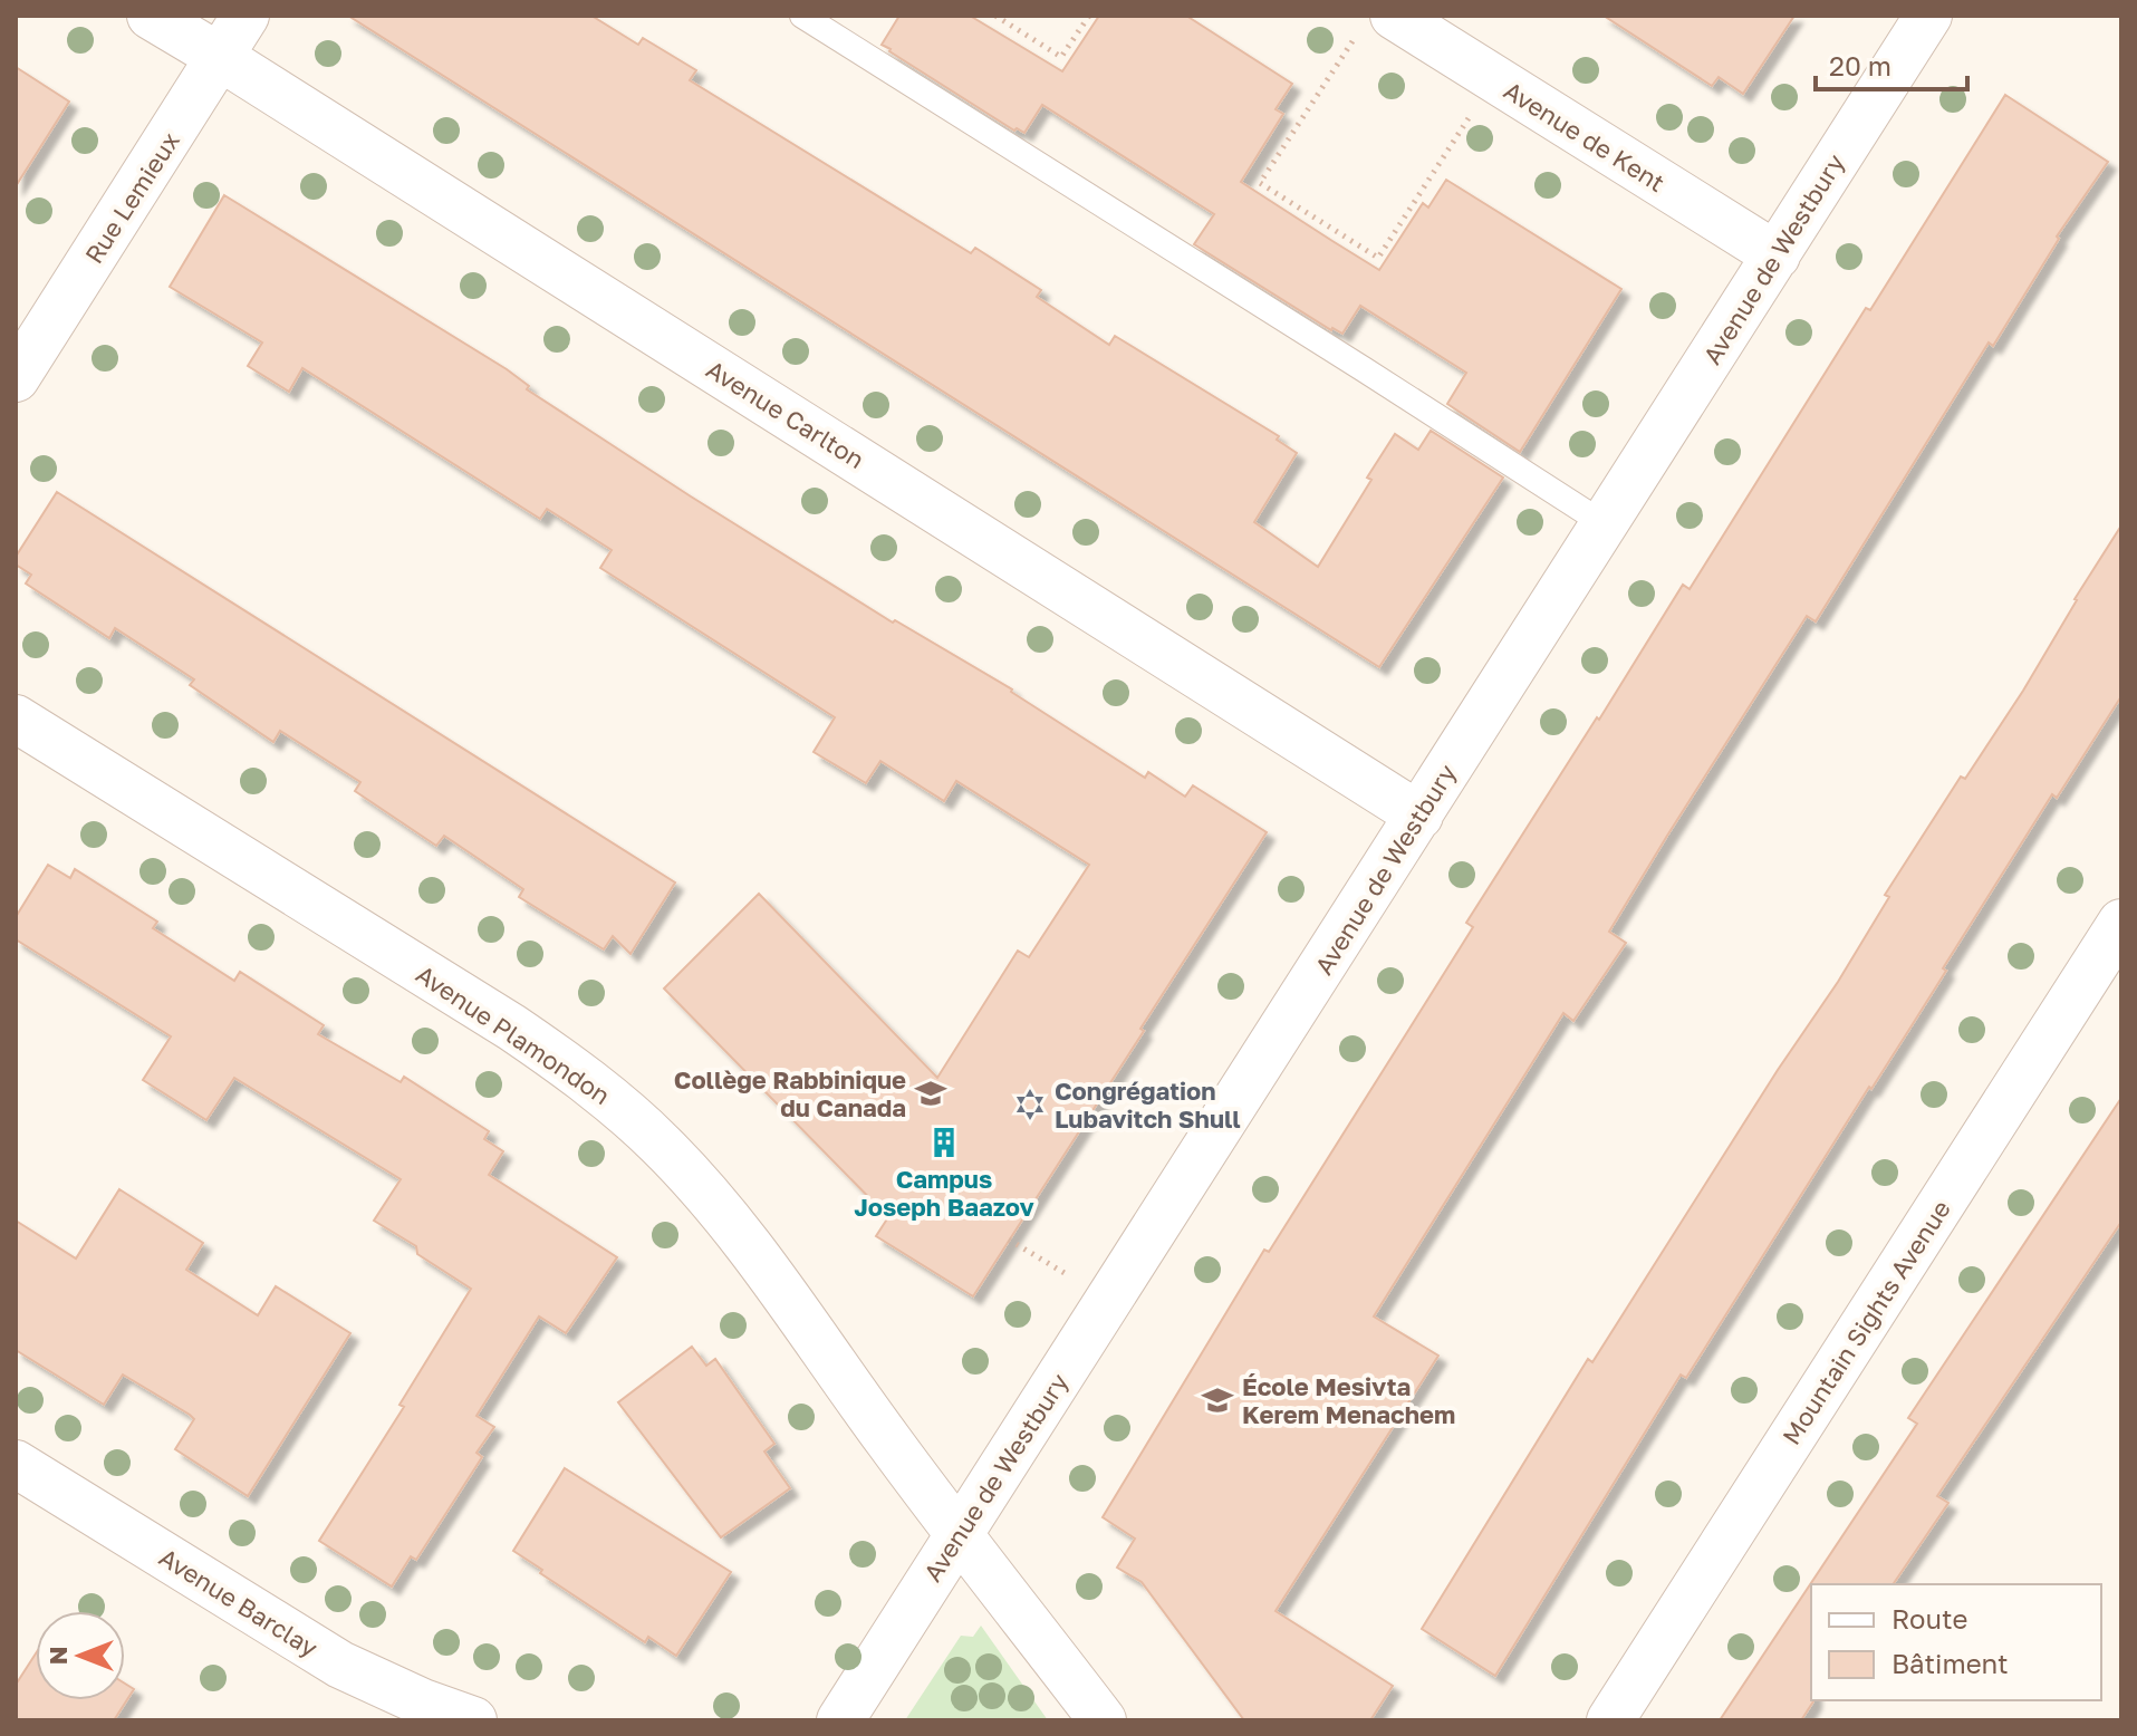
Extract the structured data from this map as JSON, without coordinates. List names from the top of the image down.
{
  "streets": {
    "street": [
      "Avenue de Kent",
      "Rue Lemieux",
      "Avenue de Westbury",
      "Avenue Carlton",
      "Avenue Plamondon",
      "Mountain Sights Avenue",
      "Avenue Barclay"
    ]
  },
  "crossings": [
    ["Avenue de Kent", "Avenue de Westbury"],
    ["Rue Lemieux", "Avenue Carlton"],
    ["Avenue de Westbury", "Avenue Carlton"],
    ["Avenue de Westbury", "Avenue Plamondon"]
  ],
  "places": {
    "school or university": ["Collège Rabbinique du Canada", "École Mesivta Kerem Menachem"],
    "synagogue": ["Congrégation Lubavitch Shull"],
    "building": ["Campus Joseph Baazov"]
  },
  "legend": ["Route", "Bâtiment"],
  "scale_bar": "20 m",
  "north": "left"
}
